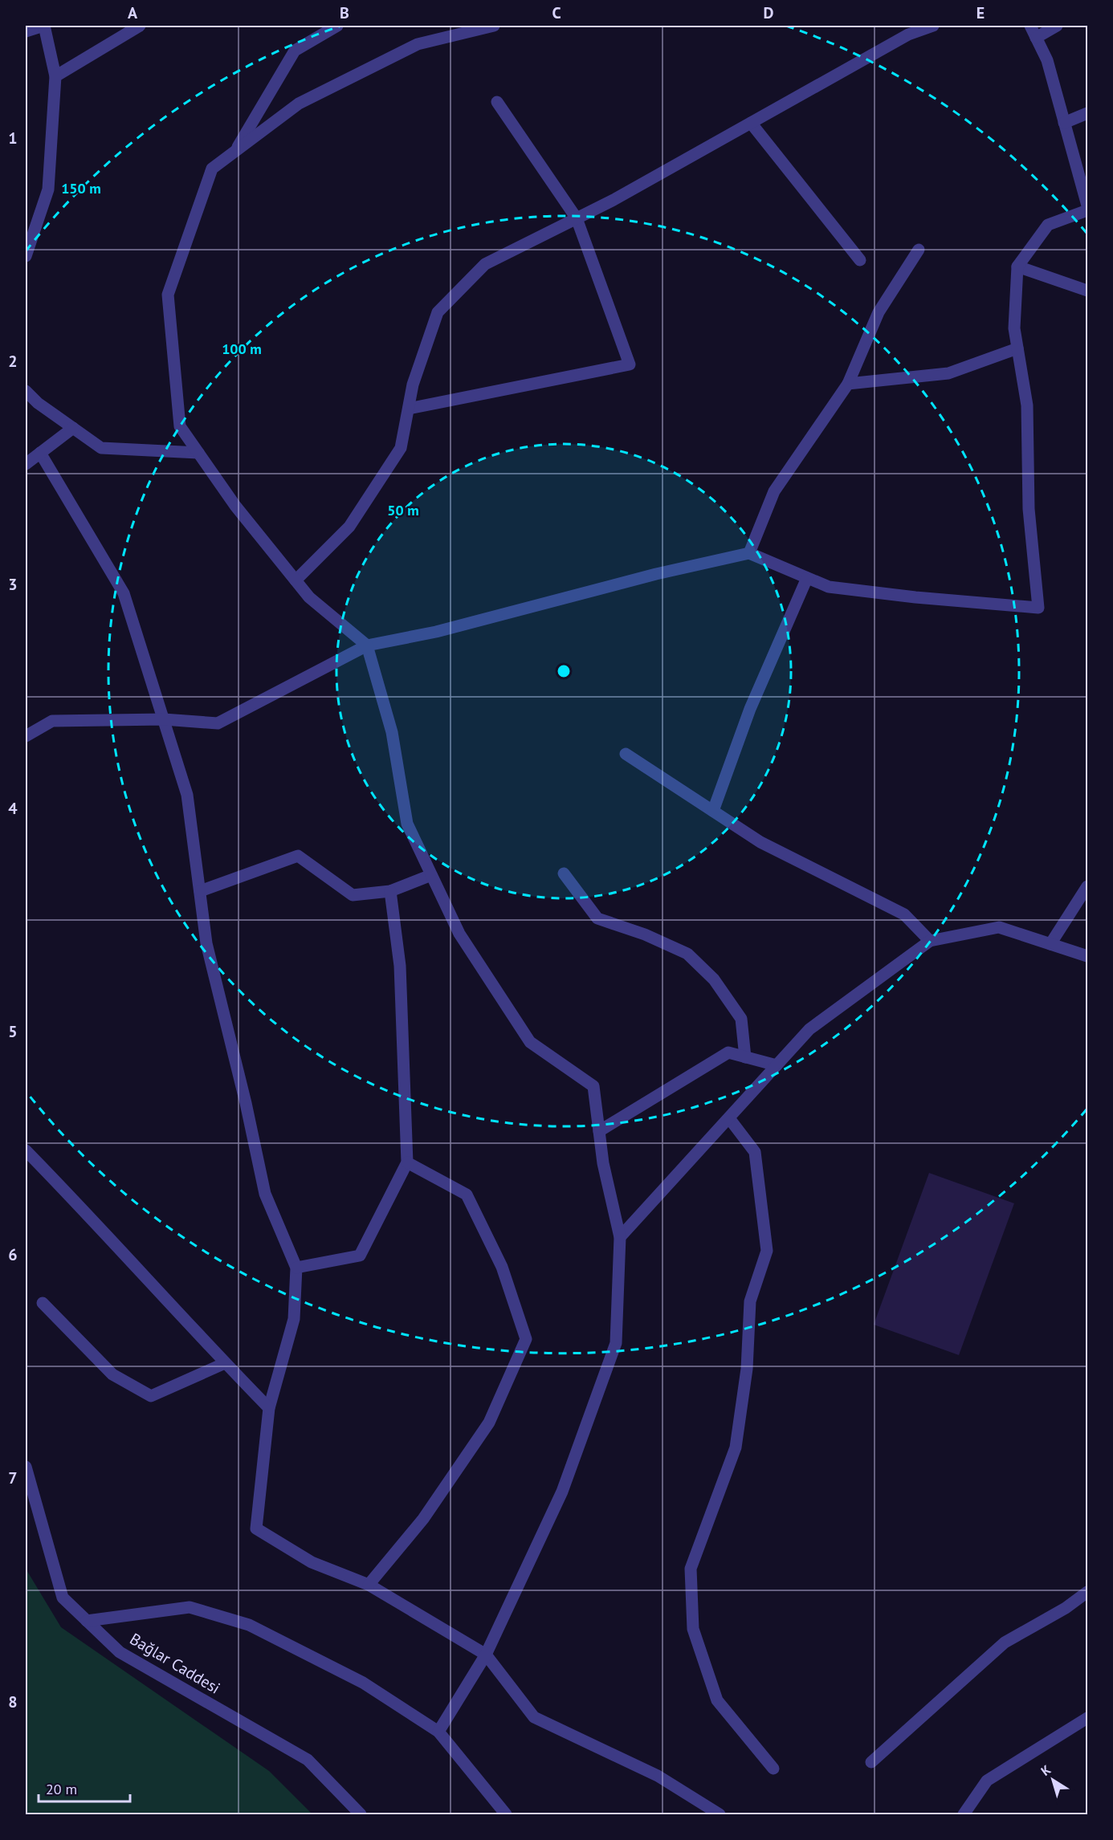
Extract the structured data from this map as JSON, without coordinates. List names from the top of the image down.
{
  "streets": {
    "street": ["Bağlar Caddesi"]
  },
  "scale_bar": "20 m",
  "north": "top left",
  "grid": {
    "columns": [
      "A",
      "B",
      "C",
      "D",
      "E"
    ],
    "rows": [
      "1",
      "2",
      "3",
      "4",
      "5",
      "6",
      "7",
      "8"
    ]
  },
  "rings": ["150 m", "100 m", "50 m"]
}
